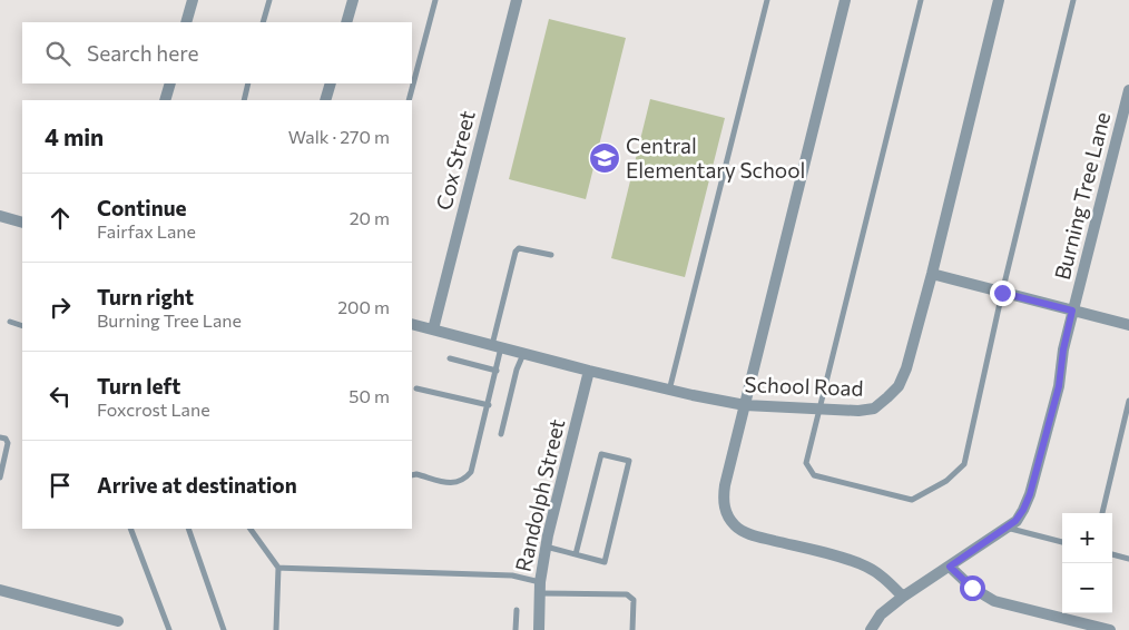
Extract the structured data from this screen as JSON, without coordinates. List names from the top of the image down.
{
  "streets": {
    "street": [
      "Cox Street",
      "Burning Tree Lane",
      "School Road",
      "Randolph Street"
    ]
  },
  "crossings": [
    ["Cox Street", "School Road"],
    ["School Road", "Randolph Street"]
  ],
  "places": {
    "school or university": ["Central Elementary School"]
  },
  "page": {
    "search": "Search here",
    "heading": ["4 min", "Walk · 270 m"],
    "list": [
      ["Continue", "Fairfax Lane", "20 m"],
      ["Turn right", "Burning Tree Lane", "200 m"],
      ["Turn left", "Foxcrost Lane", "50 m"],
      "Arrive at destination"
    ],
    "map_buttons": ["+", "−"]
  }
}
